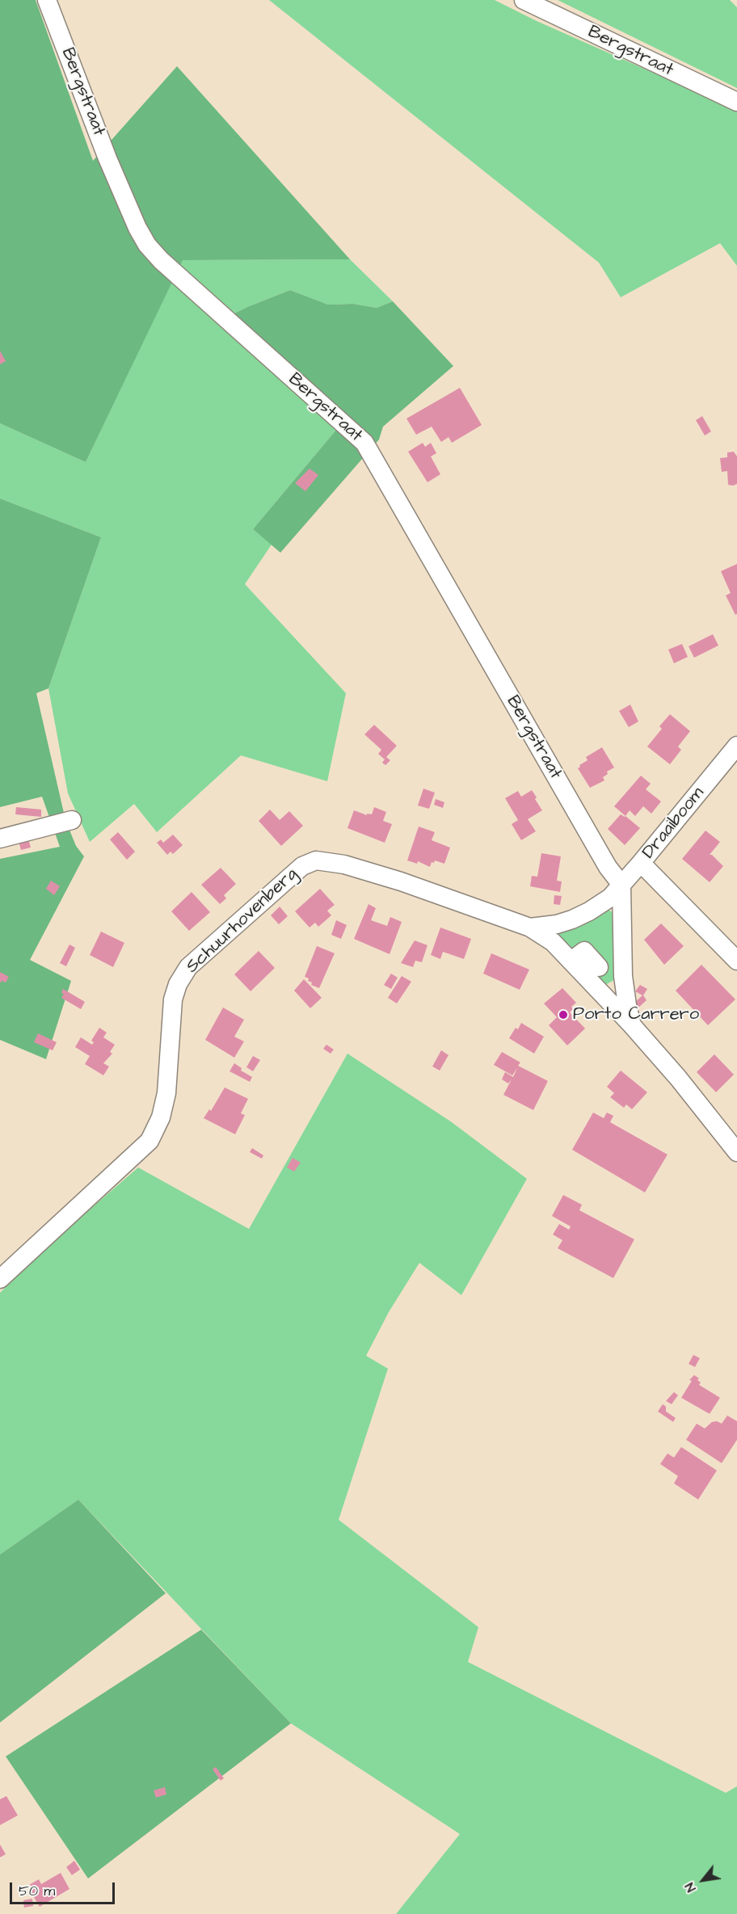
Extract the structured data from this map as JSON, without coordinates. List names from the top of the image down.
{
  "streets": {
    "street": ["Bergstraat", "Draaiboom", "Schuurhovenberg"]
  },
  "crossings": [
    ["Bergstraat", "Schuurhovenberg"],
    ["Draaiboom", "Schuurhovenberg"]
  ],
  "places": ["Porto Carrero"],
  "scale_bar": "50 m",
  "north": "bottom left"
}
